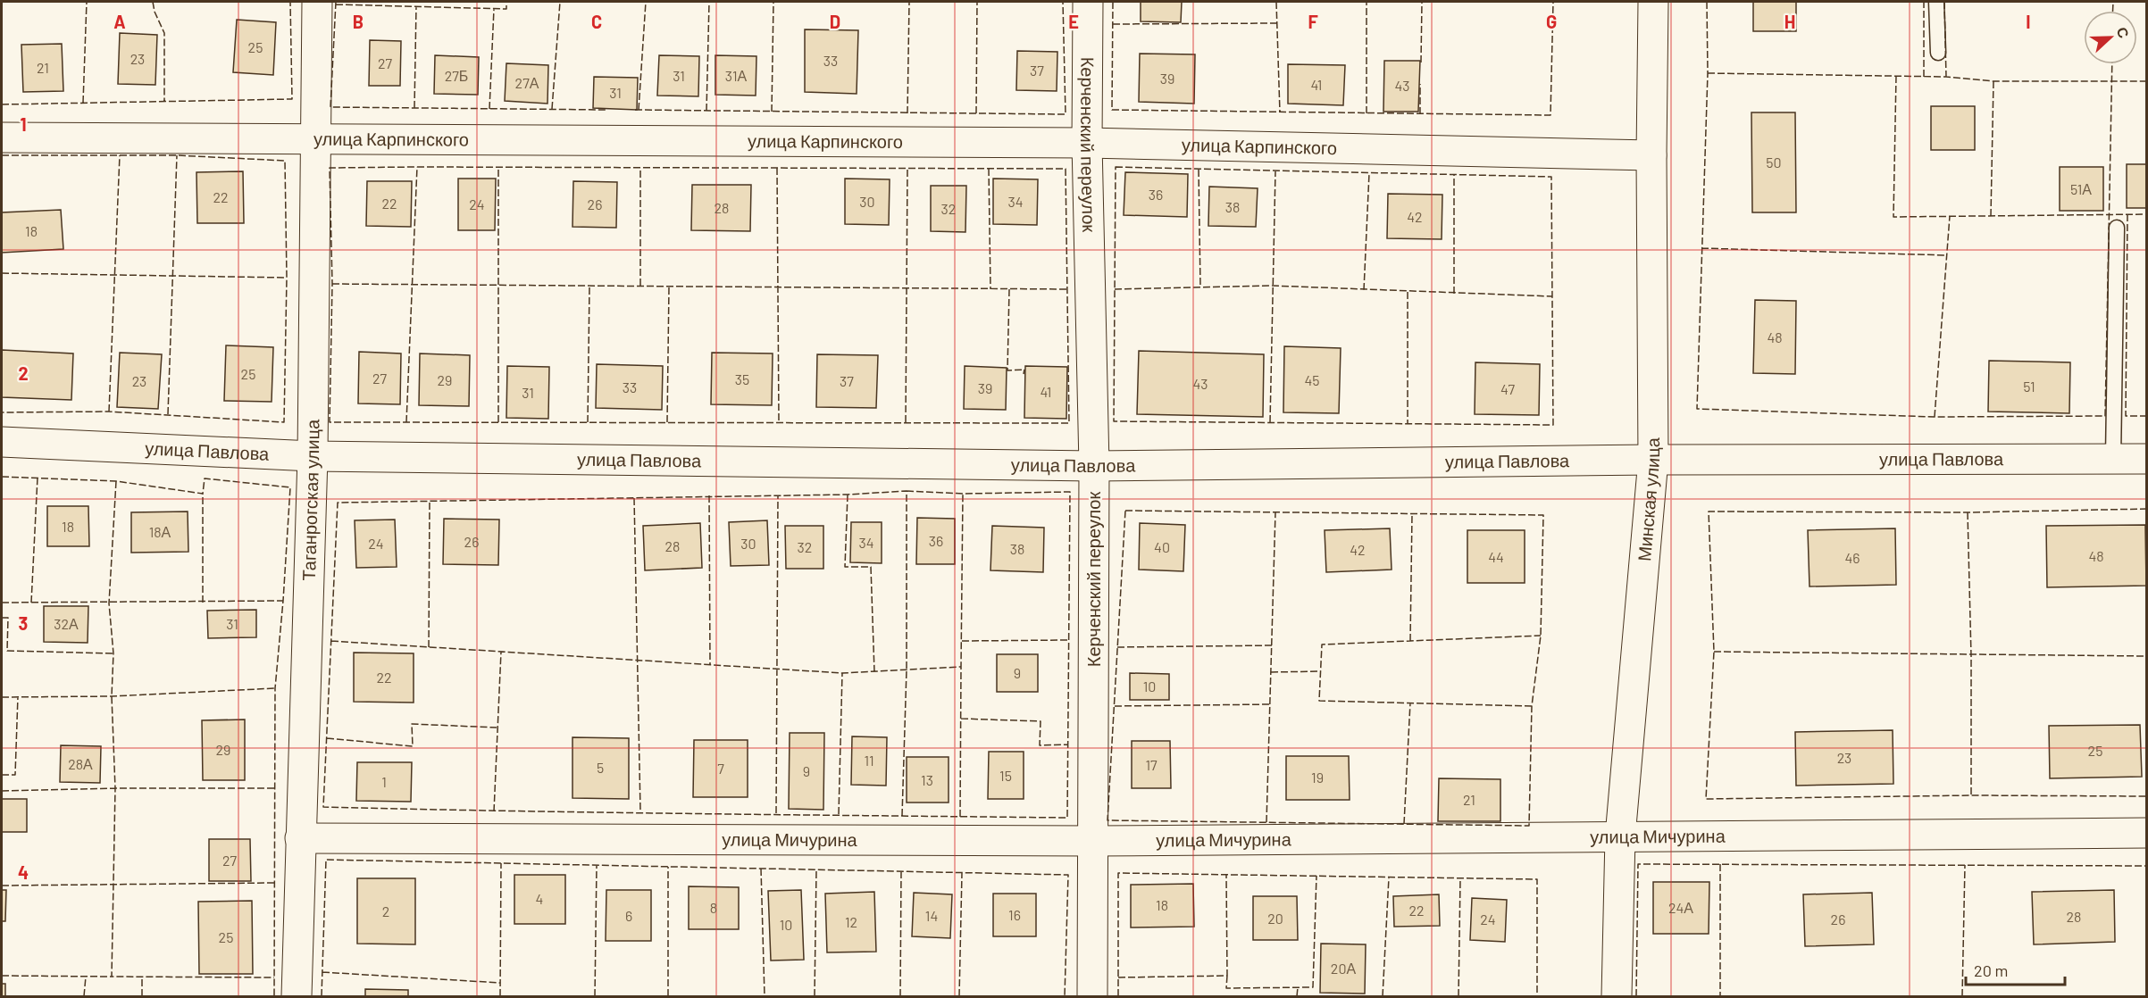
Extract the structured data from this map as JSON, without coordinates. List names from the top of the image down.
{
  "streets": {
    "street": [
      "улица Карпинского",
      "Керченский переулок",
      "улица Павлова",
      "Таганрогская улица",
      "Минская улица",
      "улица Мичурина"
    ]
  },
  "crossings": [
    ["улица Карпинского", "Керченский переулок"],
    ["улица Карпинского", "Таганрогская улица"],
    ["улица Карпинского", "Минская улица"],
    ["Керченский переулок", "улица Павлова"],
    ["Керченский переулок", "улица Мичурина"],
    ["улица Павлова", "Таганрогская улица"],
    ["улица Павлова", "Минская улица"],
    ["Таганрогская улица", "улица Мичурина"],
    ["Минская улица", "улица Мичурина"]
  ],
  "house_numbers": [
    "25",
    "23",
    "33",
    "27",
    "21",
    "37",
    "27Б",
    "31",
    "31А",
    "39",
    "27А",
    "41",
    "43",
    "31",
    "50",
    "51А",
    "36",
    "22",
    "30",
    "34",
    "22",
    "24",
    "26",
    "38",
    "28",
    "32",
    "42",
    "18",
    "48",
    "25",
    "27",
    "35",
    "29",
    "45",
    "23",
    "37",
    "43",
    "51",
    "33",
    "39",
    "47",
    "41",
    "31",
    "18",
    "18А",
    "36",
    "26",
    "34",
    "24",
    "30",
    "28",
    "32",
    "40",
    "38",
    "42",
    "48",
    "44",
    "46",
    "32А",
    "31",
    "9",
    "22",
    "10",
    "29",
    "25",
    "23",
    "11",
    "28А",
    "17",
    "5",
    "7",
    "9",
    "15",
    "19",
    "13",
    "1",
    "21",
    "27",
    "4",
    "18",
    "8",
    "24А",
    "22",
    "2",
    "16",
    "6",
    "14",
    "28",
    "20",
    "24",
    "26",
    "12",
    "10",
    "25",
    "20А"
  ],
  "scale_bar": "20 m",
  "north": "right",
  "grid": {
    "columns": [
      "A",
      "B",
      "C",
      "D",
      "E",
      "F",
      "G",
      "H",
      "I"
    ],
    "rows": [
      "1",
      "2",
      "3",
      "4"
    ]
  }
}
